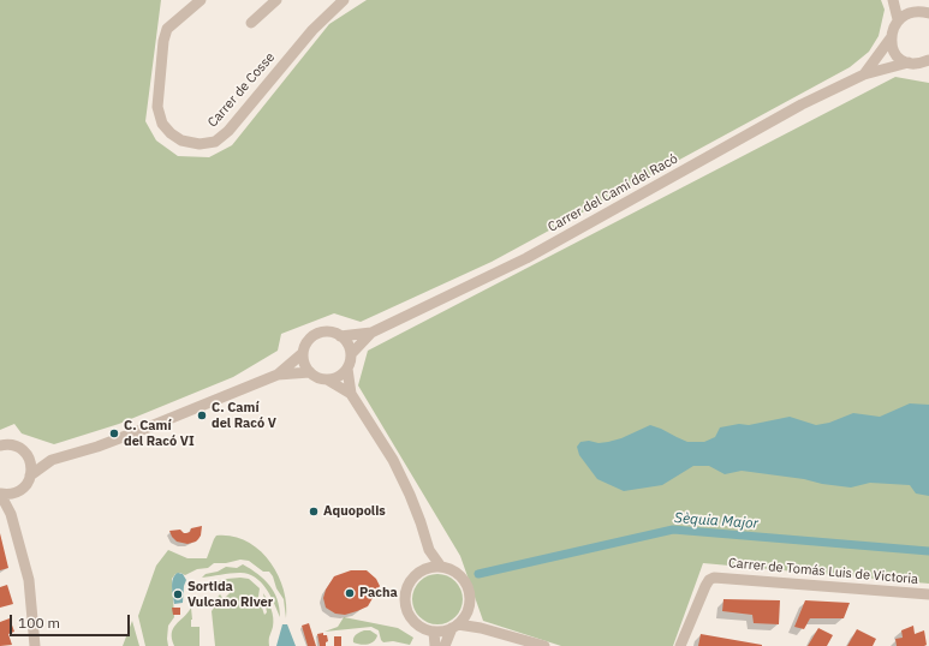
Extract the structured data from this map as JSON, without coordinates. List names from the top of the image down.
{
  "streets": {
    "street": ["Carrer de Cosse", "Carrer del Camí del Racó", "Carrer de Tomás Luis de Victoria"]
  },
  "water": ["Sèquia Major"],
  "places": [
    "C. Camí del Racó V",
    "C. Camí del Racó VI",
    "Aquopolis",
    "Pacha",
    "Sortida Vulcano River"
  ],
  "scale_bar": "100 m"
}
